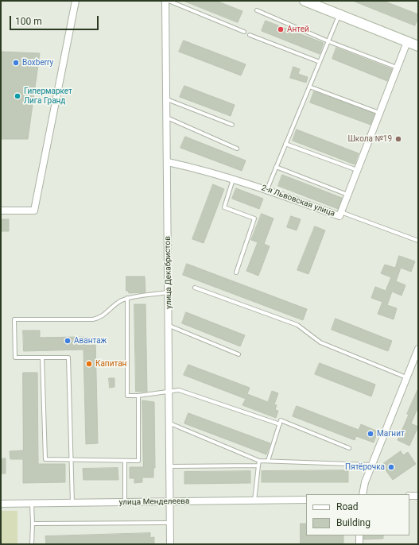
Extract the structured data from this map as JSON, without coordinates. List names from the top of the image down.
{
  "streets": {
    "street": ["2-я Львовская улица", "улица Декабристов", "улица Менделеева"]
  },
  "crossings": [
    ["2-я Львовская улица", "улица Декабристов"],
    ["улица Декабристов", "улица Менделеева"]
  ],
  "places": [
    "Антей",
    "Boxberry",
    "Гипермаркет Лига Гранд",
    "Школа №19",
    "Авантаж",
    "Капитан",
    "Магнит",
    "Пятёрочка"
  ],
  "legend": ["Road", "Building"],
  "scale_bar": "100 m"
}
